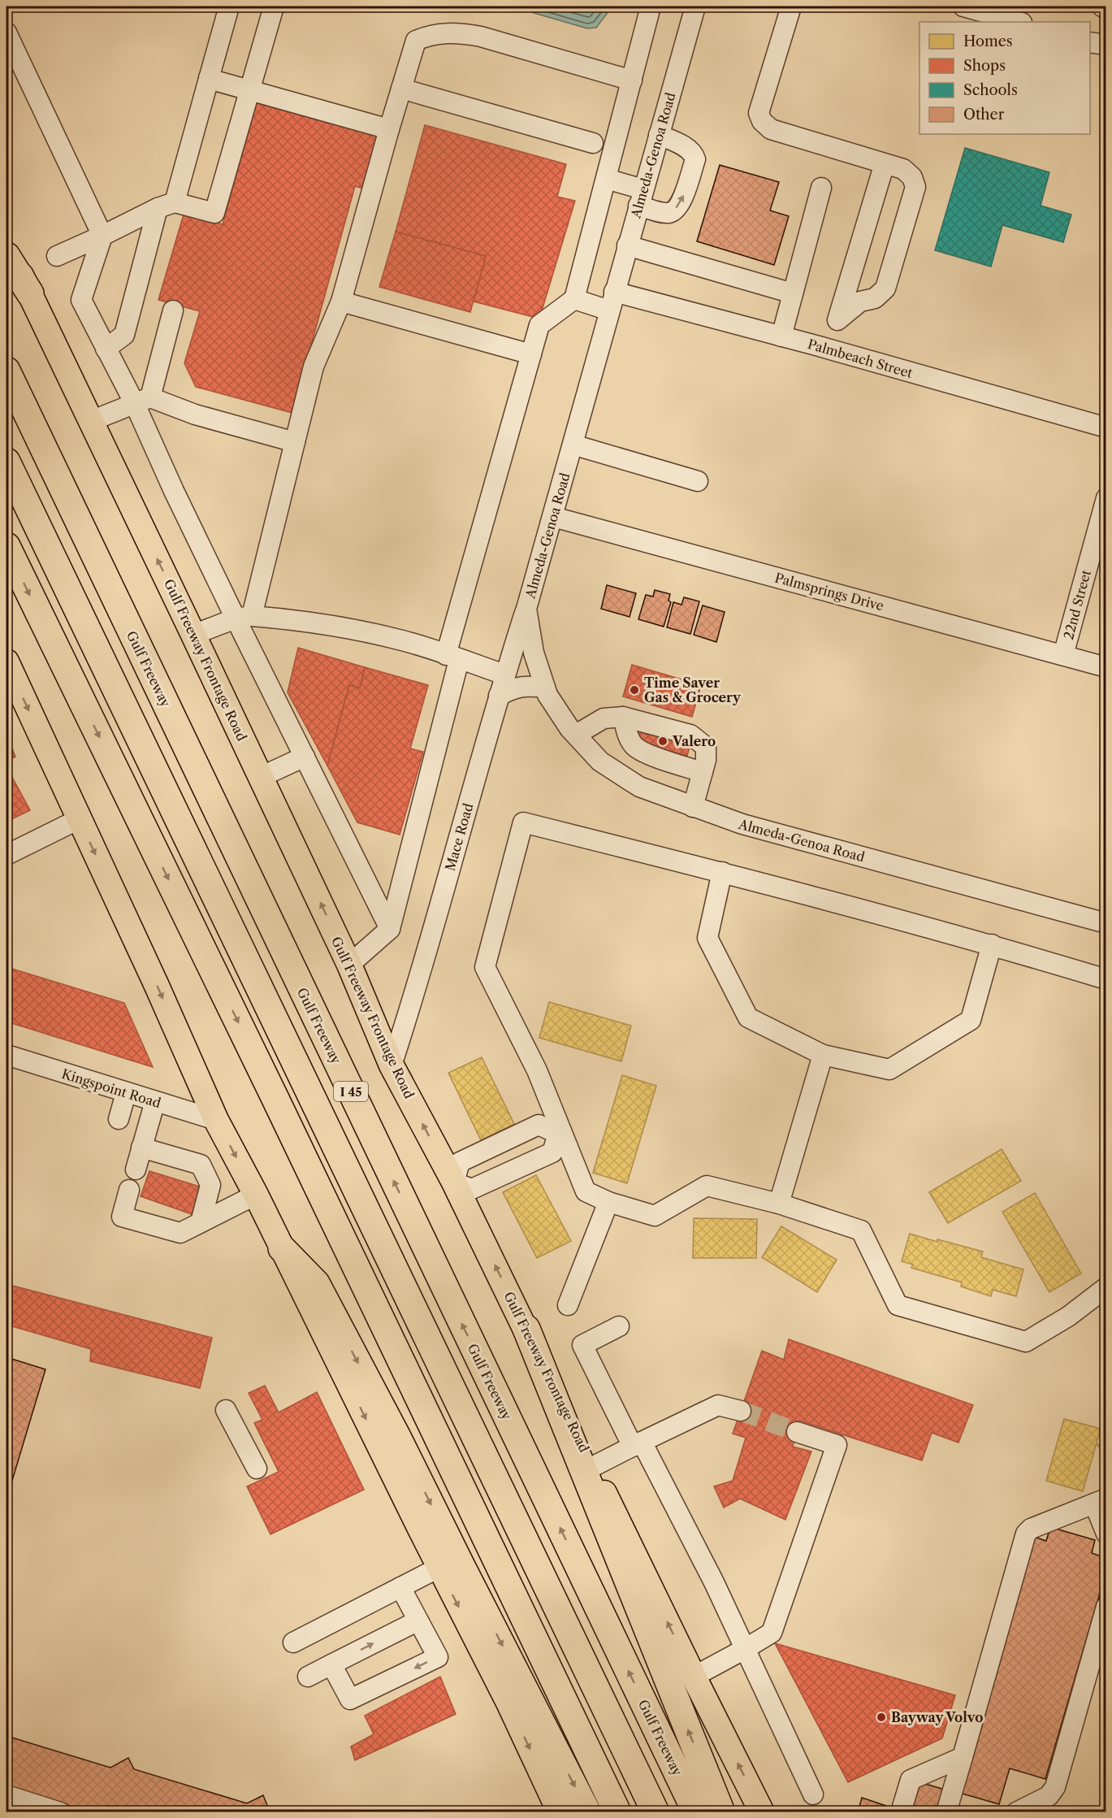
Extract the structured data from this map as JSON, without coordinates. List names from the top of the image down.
{
  "streets": {
    "highway": ["Gulf Freeway", "I 45"],
    "main road": ["Gulf Freeway Frontage Road"],
    "street": [
      "Almeda-Genoa Road",
      "Palmbeach Street",
      "Palmsprings Drive",
      "22nd Street",
      "Mace Road",
      "Kingspoint Road"
    ]
  },
  "crossings": [
    ["Almeda-Genoa Road", "Palmbeach Street"],
    ["Almeda-Genoa Road", "Palmsprings Drive"],
    ["Almeda-Genoa Road", "Mace Road"],
    ["Palmsprings Drive", "22nd Street"],
    ["Gulf Freeway Frontage Road", "Mace Road"]
  ],
  "places": ["Time Saver Gas & Grocery", "Valero", "Bayway Volvo"],
  "legend": [
    "Homes",
    "Shops",
    "Schools",
    "Other"
  ]
}
